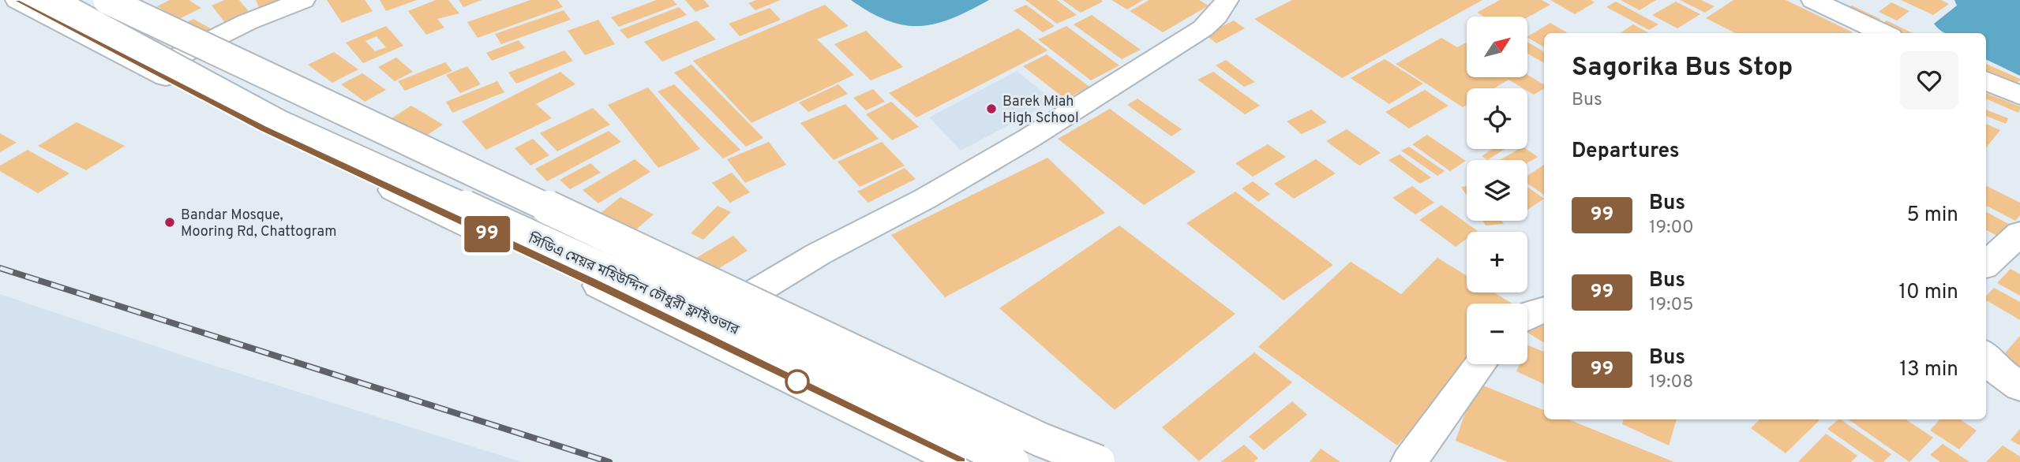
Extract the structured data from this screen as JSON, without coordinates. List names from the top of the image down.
{
  "streets": {
    "main road": ["সিডিএ মেয়র মহিউদ্দিন চৌধুরী ফ্লাইওভার"]
  },
  "places": ["Barek Miah High School", "Bandar Mosque, Mooring Rd, Chattogram"],
  "lines": ["bus line 99"],
  "north": "top right",
  "page": {
    "on_map": "99",
    "map_buttons": ["+", "−"],
    "heading": [
      ["Sagorika Bus Stop", "Bus"],
      "Departures"
    ],
    "list": [
      {
        "mark": "99",
        "name": "Bus",
        "note": "19:00",
        "value": "5 min"
      },
      {
        "mark": "99",
        "name": "Bus",
        "note": "19:05",
        "value": "10 min"
      },
      {
        "mark": "99",
        "name": "Bus",
        "note": "19:08",
        "value": "13 min"
      }
    ]
  }
}
